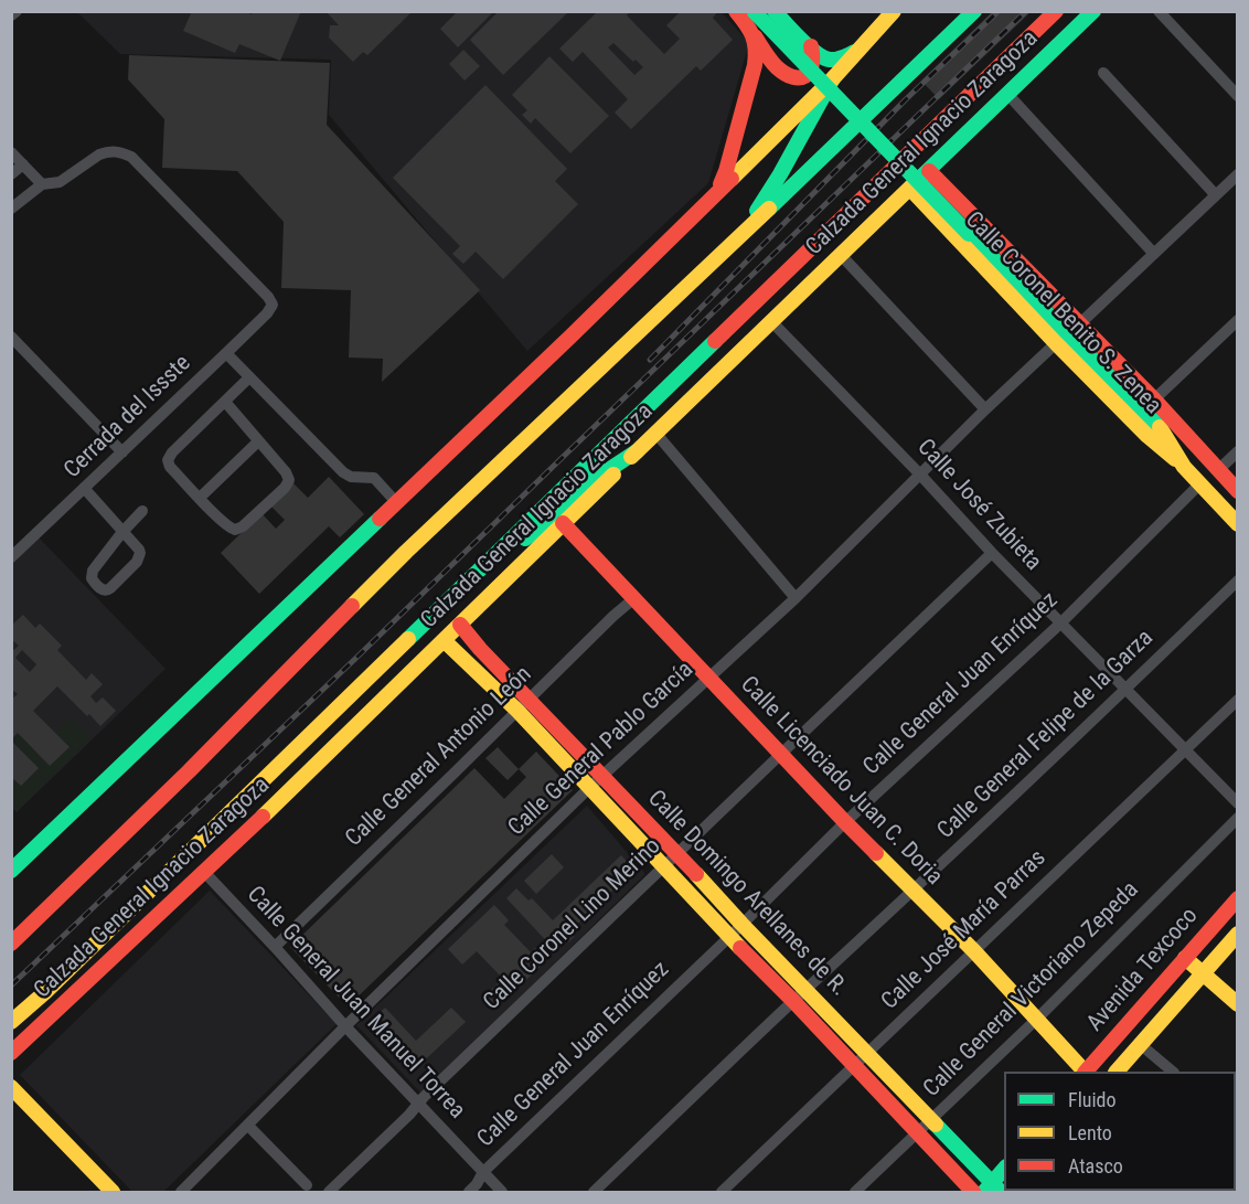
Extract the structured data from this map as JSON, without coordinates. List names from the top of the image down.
{
  "streets": {
    "main road": [
      "Calzada General Ignacio Zaragoza",
      "Calle Coronel Benito S. Zenea",
      "Calle Licenciado Juan C. Doria",
      "Calle Domingo Arellanes de R.",
      "Avenida Texcoco"
    ],
    "street": [
      "Cerrada del Issste",
      "Calle José Zubieta",
      "Calle General Juan Enríquez",
      "Calle General Felipe de la Garza",
      "Calle General Pablo García",
      "Calle General Antonio León",
      "Calle Coronel Lino Merino",
      "Calle José María Parras",
      "Calle General Victoriano Zepeda",
      "Calle General Juan Manuel Torrea"
    ]
  },
  "crossings": [
    ["Calzada General Ignacio Zaragoza", "Calle Coronel Benito S. Zenea"],
    ["Calzada General Ignacio Zaragoza", "Calle José Zubieta"],
    ["Calzada General Ignacio Zaragoza", "Calle Licenciado Juan C. Doria"],
    ["Calzada General Ignacio Zaragoza", "Calle Domingo Arellanes de R."],
    ["Calzada General Ignacio Zaragoza", "Calle General Juan Manuel Torrea"],
    ["Calle Coronel Benito S. Zenea", "Calle General Juan Enríquez"],
    ["Calle Coronel Benito S. Zenea", "Calle General Pablo García"],
    ["Calle José Zubieta", "Calle General Juan Enríquez"],
    ["Calle José Zubieta", "Calle General Felipe de la Garza"],
    ["Calle José Zubieta", "Calle General Pablo García"],
    ["Calle José Zubieta", "Calle Coronel Lino Merino"],
    ["Calle José Zubieta", "Calle José María Parras"],
    ["Calle General Juan Enríquez", "Calle Licenciado Juan C. Doria"],
    ["Calle General Juan Enríquez", "Calle Domingo Arellanes de R."],
    ["Calle General Juan Enríquez", "Calle General Juan Manuel Torrea"],
    ["Calle General Felipe de la Garza", "Calle Licenciado Juan C. Doria"],
    ["Calle General Felipe de la Garza", "Calle Domingo Arellanes de R."],
    ["Calle General Pablo García", "Calle Licenciado Juan C. Doria"],
    ["Calle General Pablo García", "Calle Domingo Arellanes de R."],
    ["Calle General Pablo García", "Calle General Juan Manuel Torrea"],
    ["Calle General Antonio León", "Calle Licenciado Juan C. Doria"],
    ["Calle General Antonio León", "Calle Domingo Arellanes de R."],
    ["Calle General Antonio León", "Calle General Juan Manuel Torrea"],
    ["Calle Licenciado Juan C. Doria", "Calle Coronel Lino Merino"],
    ["Calle Licenciado Juan C. Doria", "Calle José María Parras"],
    ["Calle Licenciado Juan C. Doria", "Calle General Victoriano Zepeda"],
    ["Calle Domingo Arellanes de R.", "Calle Coronel Lino Merino"],
    ["Calle Domingo Arellanes de R.", "Calle José María Parras"],
    ["Calle Domingo Arellanes de R.", "Calle General Victoriano Zepeda"],
    ["Calle Coronel Lino Merino", "Calle General Juan Manuel Torrea"]
  ],
  "legend": ["Fluido", "Lento", "Atasco"]
}
